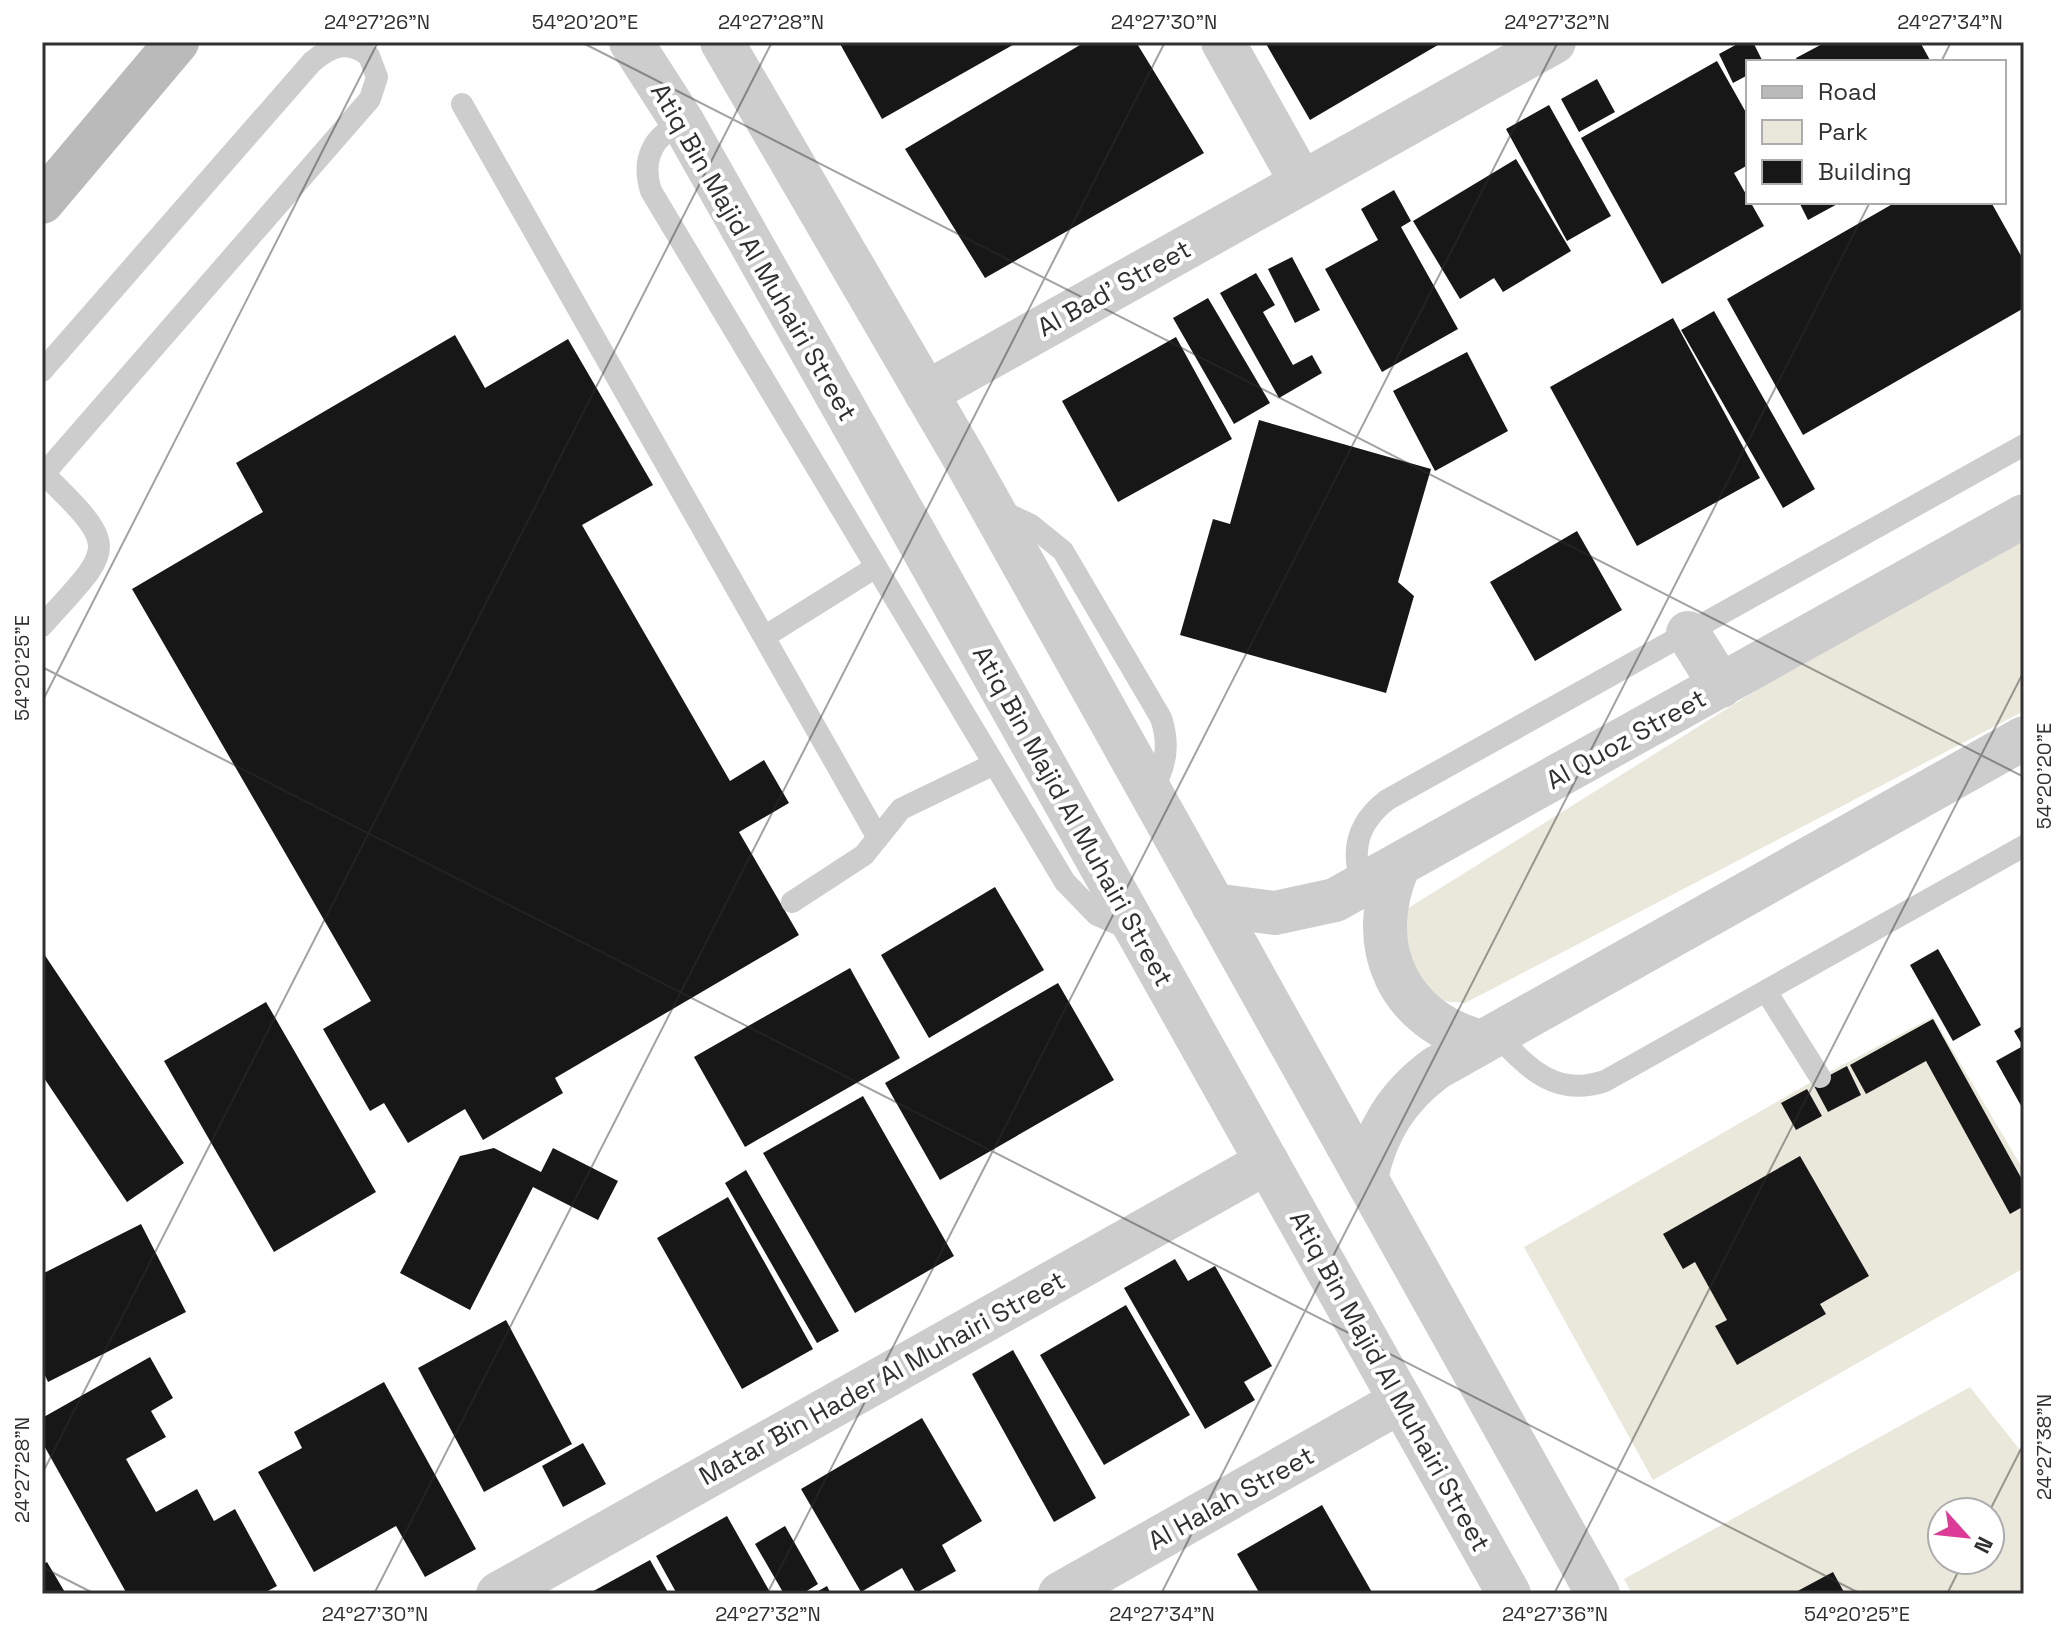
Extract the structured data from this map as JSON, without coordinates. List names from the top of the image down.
{
  "streets": {
    "street": [
      "Atiq Bin Majid Al Muhairi Street",
      "Al Bad' Street",
      "Al Quoz Street",
      "Matar Bin Hader Al Muhairi Street",
      "Al Halah Street"
    ]
  },
  "crossings": [
    ["Atiq Bin Majid Al Muhairi Street", "Matar Bin Hader Al Muhairi Street"],
    ["Atiq Bin Majid Al Muhairi Street", "Al Halah Street"]
  ],
  "legend": ["Road", "Park", "Building"],
  "north": "bottom right",
  "coordinates": [
    "24°27'26\"N",
    "54°20'20\"E",
    "24°27'28\"N",
    "24°27'30\"N",
    "24°27'32\"N",
    "24°27'34\"N",
    "54°20'25\"E",
    "24°27'38\"N",
    "24°27'36\"N"
  ]
}
